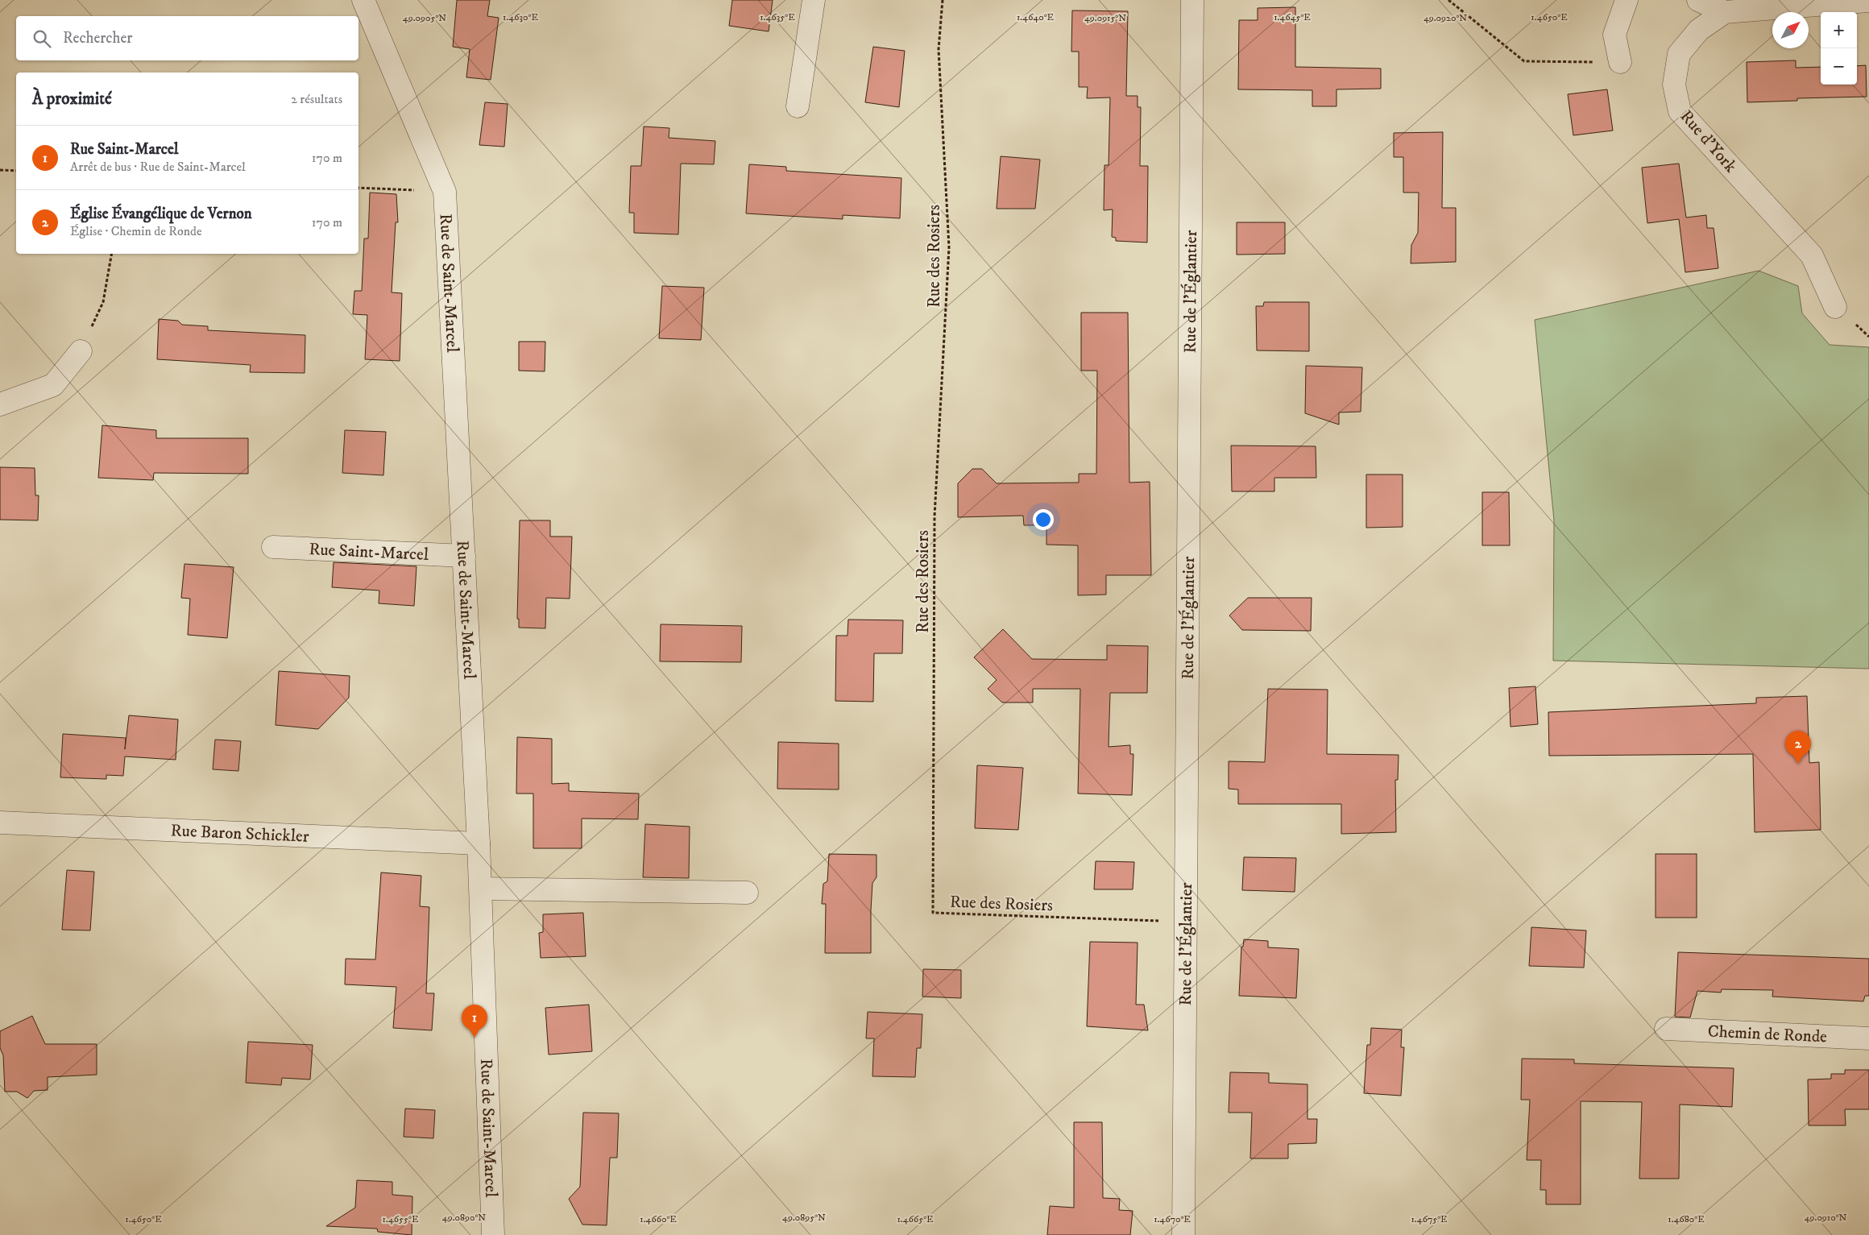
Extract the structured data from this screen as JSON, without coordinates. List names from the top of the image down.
{
  "streets": {
    "street": [
      "Rue d'York",
      "Rue de Saint-Marcel",
      "Rue de l'Églantier",
      "Rue Saint-Marcel",
      "Rue Baron Schickler",
      "Chemin de Ronde"
    ],
    "path": ["Rue des Rosiers"]
  },
  "crossings": [
    ["Rue des Rosiers", "Rue de l'Églantier"],
    ["Rue de Saint-Marcel", "Rue Saint-Marcel"],
    ["Rue de Saint-Marcel", "Rue Baron Schickler"]
  ],
  "north": "top right",
  "page": {
    "map_buttons": ["+", "−"],
    "search": "Rechercher",
    "heading": ["À proximité", "2 résultats"],
    "list": [
      {
        "mark": "1",
        "name": "Rue Saint-Marcel",
        "note": "Arrêt de bus · Rue de Saint-Marcel",
        "value": "170 m"
      },
      {
        "mark": "2",
        "name": "Église Évangélique de Vernon",
        "note": "Église · Chemin de Ronde",
        "value": "170 m"
      }
    ],
    "pins": ["2", "1"]
  },
  "coordinates": [
    "1.4630°E",
    "1.4635°E",
    "1.4640°E",
    "1.4645°E",
    "1.4650°E",
    "49.0905°N",
    "49.0915°N",
    "49.0920°N",
    "49.0890°N",
    "49.0895°N",
    "49.0910°N",
    "1.4655°E",
    "1.4660°E",
    "1.4665°E",
    "1.4670°E",
    "1.4675°E",
    "1.4680°E"
  ]
}
